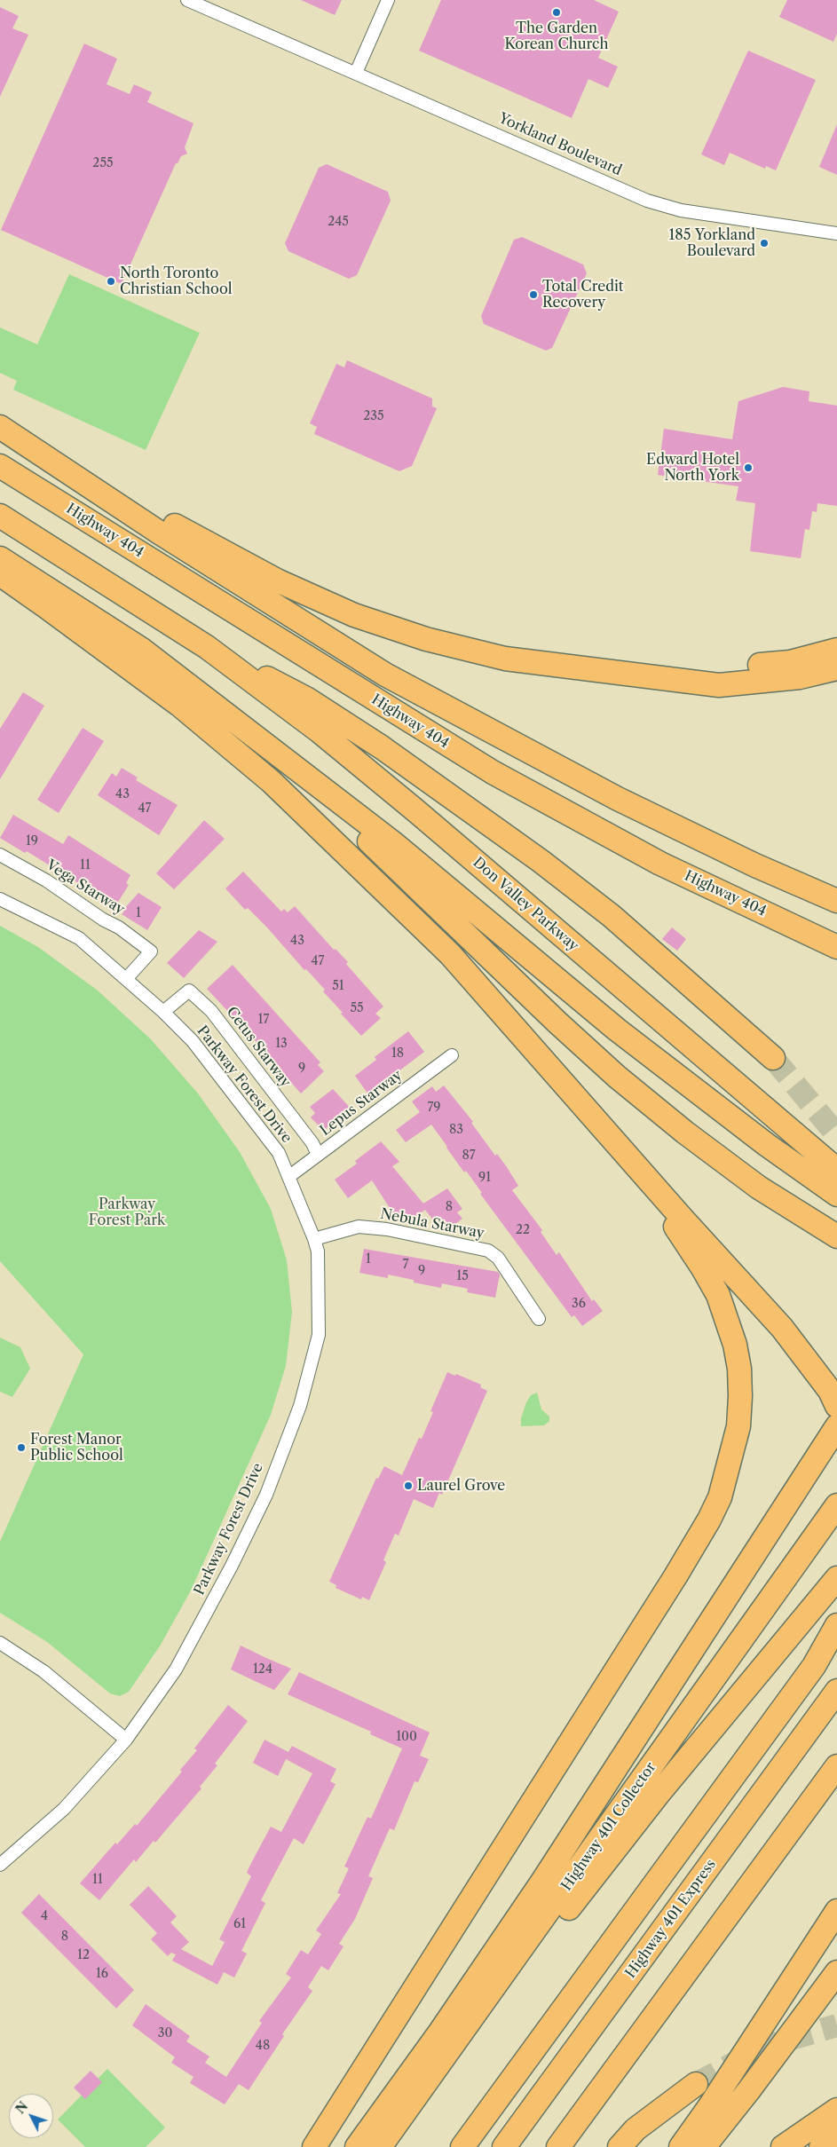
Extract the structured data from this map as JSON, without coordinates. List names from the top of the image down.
{
  "streets": {
    "highway": [
      "Highway 404",
      "Don Valley Parkway",
      "Highway 401 Collector",
      "Highway 401 Express"
    ],
    "street": [
      "Yorkland Boulevard",
      "Vega Starway",
      "Cetus Starway",
      "Parkway Forest Drive",
      "Lepus Starway",
      "Nebula Starway"
    ]
  },
  "crossings": [
    ["Vega Starway", "Parkway Forest Drive"],
    ["Cetus Starway", "Parkway Forest Drive"],
    ["Cetus Starway", "Lepus Starway"],
    ["Parkway Forest Drive", "Lepus Starway"],
    ["Parkway Forest Drive", "Nebula Starway"]
  ],
  "parks": ["Parkway Forest Park"],
  "places": [
    "The Garden Korean Church",
    "185 Yorkland Boulevard",
    "North Toronto Christian School",
    "Total Credit Recovery",
    "Edward Hotel North York",
    "Forest Manor Public School",
    "Laurel Grove"
  ],
  "house_numbers": [
    "255",
    "245",
    "235",
    "43",
    "47",
    "19",
    "11",
    "1",
    "43",
    "47",
    "51",
    "55",
    "17",
    "13",
    "18",
    "9",
    "79",
    "83",
    "87",
    "91",
    "8",
    "22",
    "1",
    "7",
    "9",
    "15",
    "36",
    "124",
    "100",
    "11",
    "4",
    "61",
    "8",
    "12",
    "16",
    "30",
    "48"
  ],
  "north": "top left"
}
